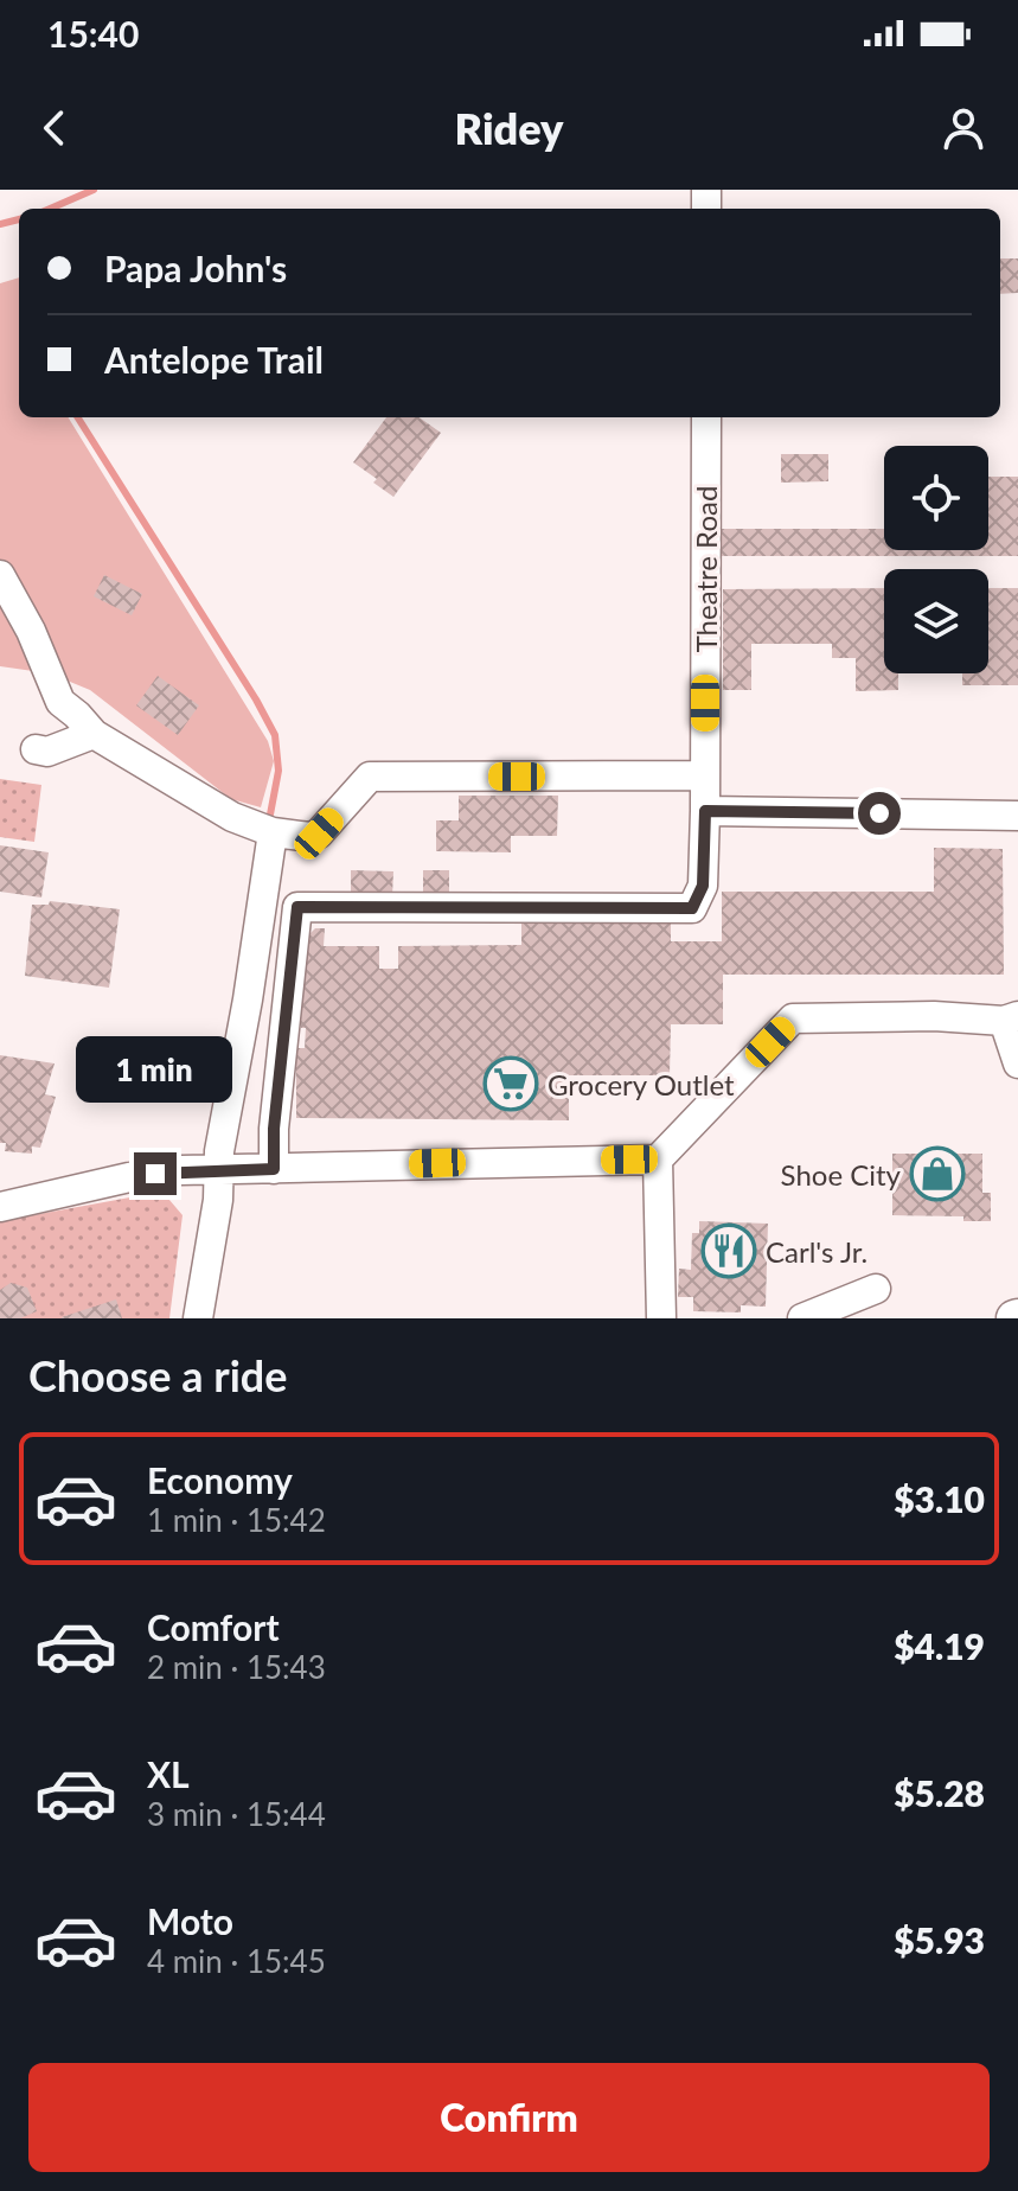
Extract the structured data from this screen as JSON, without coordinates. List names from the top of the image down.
{
  "streets": {
    "street": ["Theatre Road"]
  },
  "places": {
    "supermarket": ["Grocery Outlet"],
    "shop": ["Shoe City"],
    "restaurant": ["Carl's Jr."]
  },
  "page": {
    "status": "15:40",
    "header": "Ridey",
    "banner": ["Papa John's", "Antelope Trail"],
    "bubble": "1 min",
    "heading": "Choose a ride",
    "list": [
      {
        "name": "Economy",
        "note": "1 min · 15:42",
        "value": "$3.10"
      },
      {
        "name": "Comfort",
        "note": "2 min · 15:43",
        "value": "$4.19"
      },
      {
        "name": "XL",
        "note": "3 min · 15:44",
        "value": "$5.28"
      },
      {
        "name": "Moto",
        "note": "4 min · 15:45",
        "value": "$5.93"
      }
    ],
    "buttons": "Confirm"
  }
}
